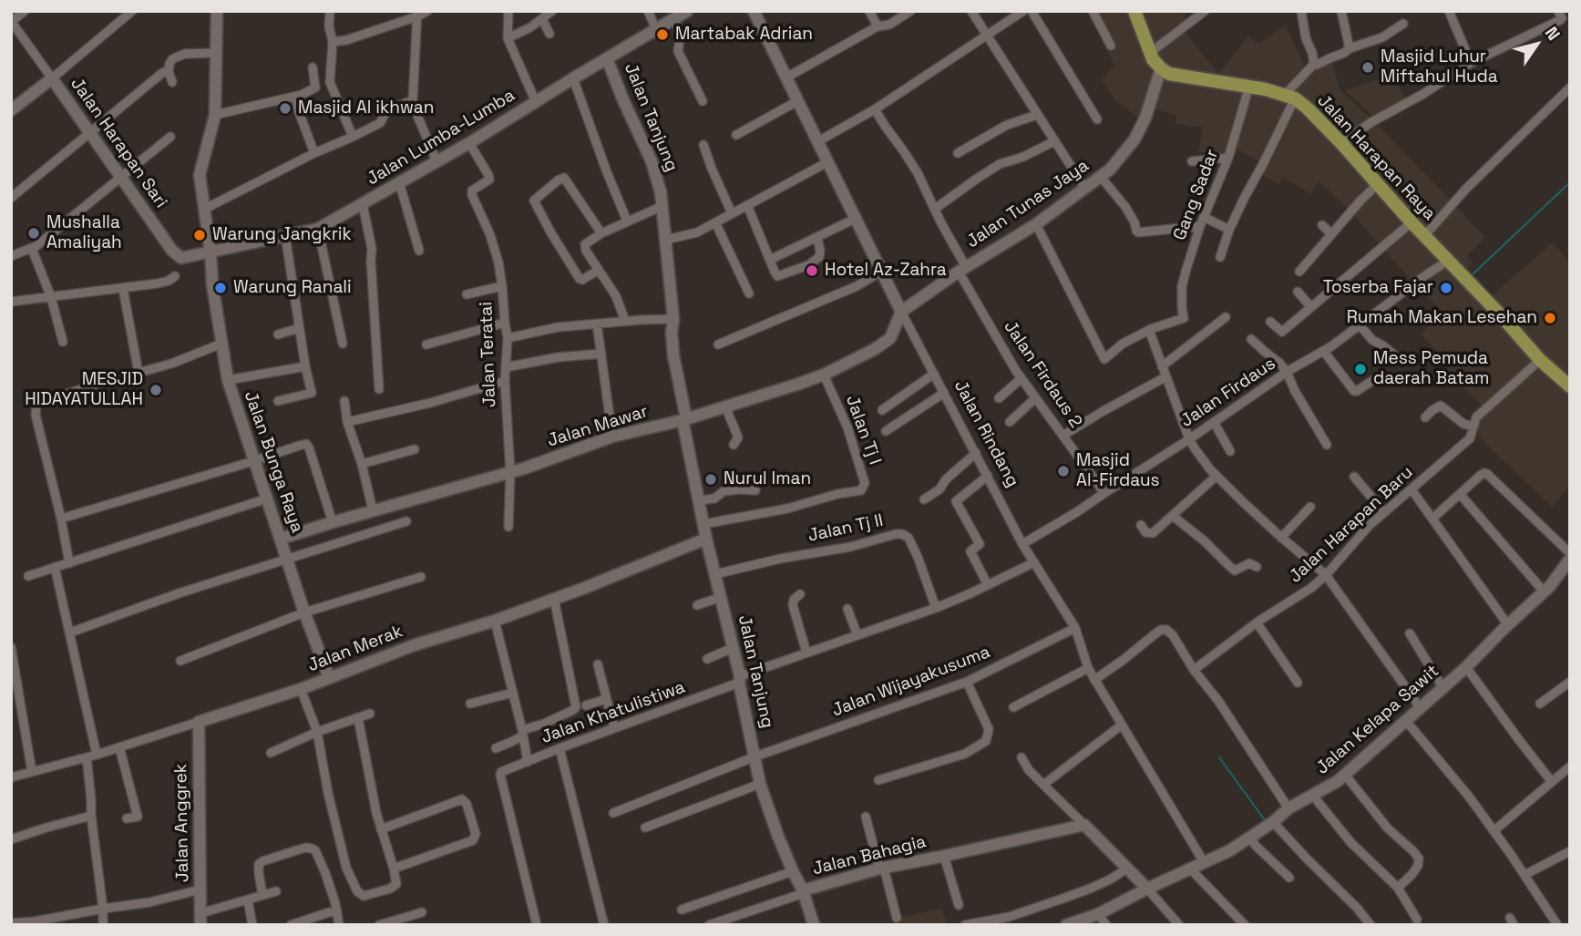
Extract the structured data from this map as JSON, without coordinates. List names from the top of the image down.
{
  "streets": {
    "main road": ["Jalan Harapan Raya"],
    "street": [
      "Jalan Tanjung",
      "Jalan Lumba-Lumba",
      "Jalan Harapan Sari",
      "Gang Sadar",
      "Jalan Tunas Jaya",
      "Jalan Teratai",
      "Jalan Firdaus 2",
      "Jalan Firdaus",
      "Jalan Mawar",
      "Jalan Tj I",
      "Jalan Rindang",
      "Jalan Bunga Raya",
      "Jalan Harapan Baru",
      "Jalan Tj II",
      "Jalan Merak",
      "Jalan Wijayakusuma",
      "Jalan Khatulistiwa",
      "Jalan Kelapa Sawit",
      "Jalan Anggrek",
      "Jalan Bahagia"
    ]
  },
  "crossings": [
    ["Jalan Tanjung", "Jalan Lumba-Lumba"],
    ["Jalan Tanjung", "Jalan Mawar"],
    ["Jalan Tanjung", "Jalan Tj I"],
    ["Jalan Tanjung", "Jalan Tj II"],
    ["Jalan Tanjung", "Jalan Merak"],
    ["Jalan Tanjung", "Jalan Wijayakusuma"],
    ["Jalan Tanjung", "Jalan Khatulistiwa"],
    ["Jalan Tanjung", "Jalan Bahagia"],
    ["Jalan Lumba-Lumba", "Jalan Harapan Sari"],
    ["Jalan Lumba-Lumba", "Jalan Teratai"],
    ["Jalan Lumba-Lumba", "Jalan Bunga Raya"],
    ["Jalan Harapan Sari", "Jalan Bunga Raya"],
    ["Jalan Harapan Raya", "Gang Sadar"],
    ["Jalan Harapan Raya", "Jalan Tunas Jaya"],
    ["Jalan Harapan Raya", "Jalan Firdaus"],
    ["Jalan Harapan Raya", "Jalan Harapan Baru"],
    ["Jalan Tunas Jaya", "Jalan Firdaus 2"],
    ["Jalan Tunas Jaya", "Jalan Mawar"],
    ["Jalan Tunas Jaya", "Jalan Rindang"],
    ["Jalan Teratai", "Jalan Mawar"],
    ["Jalan Firdaus 2", "Jalan Firdaus"],
    ["Jalan Firdaus", "Jalan Rindang"],
    ["Jalan Mawar", "Jalan Tj I"],
    ["Jalan Mawar", "Jalan Rindang"],
    ["Jalan Mawar", "Jalan Bunga Raya"],
    ["Jalan Rindang", "Jalan Wijayakusuma"],
    ["Jalan Rindang", "Jalan Khatulistiwa"],
    ["Jalan Rindang", "Jalan Kelapa Sawit"],
    ["Jalan Bunga Raya", "Jalan Merak"],
    ["Jalan Tj II", "Jalan Khatulistiwa"],
    ["Jalan Merak", "Jalan Anggrek"]
  ],
  "places": [
    "Martabak Adrian",
    "Masjid Luhur Miftahul Huda",
    "Masjid Al ikhwan",
    "Mushalla Amaliyah",
    "Warung Jangkrik",
    "Hotel Az-Zahra",
    "Warung Ranali",
    "Toserba Fajar",
    "Rumah Makan Lesehan",
    "Mess Pemuda daerah Batam",
    "MESJID HIDAYATULLAH",
    "Masjid Al-Firdaus",
    "Nurul Iman"
  ],
  "north": "top right"
}
